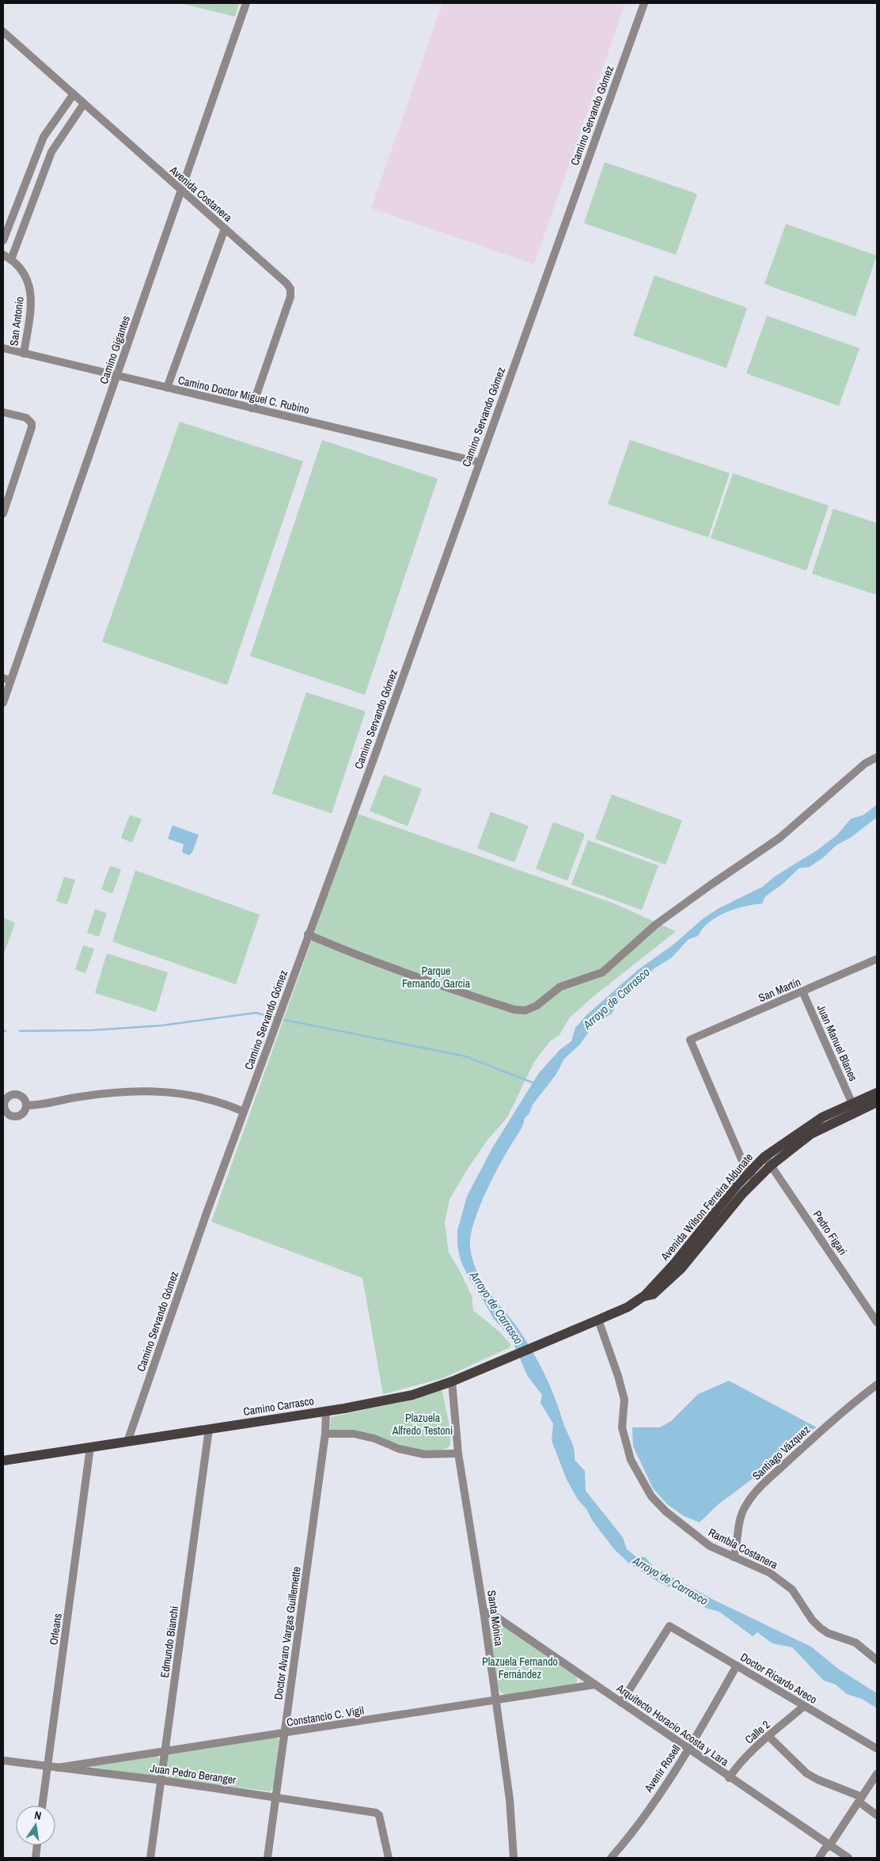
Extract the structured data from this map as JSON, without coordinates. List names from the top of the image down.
{
  "streets": {
    "main road": ["Avenida Wilson Ferreira Aldunate", "Camino Carrasco"],
    "street": [
      "Camino Servando Gómez",
      "Avenida Costanera",
      "San Antonio",
      "Camino Gigantes",
      "Camino Doctor Miguel C. Rubino",
      "San Martín",
      "Juan Manuel Blanes",
      "Pedro Figari",
      "Santiago Vázquez",
      "Rambla Costanera",
      "Santa Mónica",
      "Orleans",
      "Doctor Alvaro Vargas Guillemette",
      "Edmundo Bianchi",
      "Doctor Ricardo Areco",
      "Constancio C. Vigil",
      "Arquitecto Horacio Acosta y Lara",
      "Calle 2",
      "Avenir Rosell",
      "Juan Pedro Beranger"
    ]
  },
  "crossings": [
    ["Camino Servando Gómez", "Camino Doctor Miguel C. Rubino"],
    ["Camino Servando Gómez", "Camino Carrasco"],
    ["Avenida Costanera", "Camino Gigantes"],
    ["Avenida Costanera", "Camino Doctor Miguel C. Rubino"],
    ["San Antonio", "Camino Doctor Miguel C. Rubino"],
    ["Camino Gigantes", "Camino Doctor Miguel C. Rubino"],
    ["San Martín", "Juan Manuel Blanes"],
    ["San Martín", "Avenida Wilson Ferreira Aldunate"],
    ["Juan Manuel Blanes", "Avenida Wilson Ferreira Aldunate"],
    ["Avenida Wilson Ferreira Aldunate", "Pedro Figari"],
    ["Avenida Wilson Ferreira Aldunate", "Camino Carrasco"],
    ["Avenida Wilson Ferreira Aldunate", "Rambla Costanera"],
    ["Camino Carrasco", "Santa Mónica"],
    ["Camino Carrasco", "Orleans"],
    ["Camino Carrasco", "Doctor Alvaro Vargas Guillemette"],
    ["Camino Carrasco", "Edmundo Bianchi"],
    ["Santiago Vázquez", "Rambla Costanera"],
    ["Santa Mónica", "Constancio C. Vigil"],
    ["Santa Mónica", "Arquitecto Horacio Acosta y Lara"],
    ["Orleans", "Juan Pedro Beranger"],
    ["Doctor Alvaro Vargas Guillemette", "Constancio C. Vigil"],
    ["Doctor Alvaro Vargas Guillemette", "Juan Pedro Beranger"],
    ["Edmundo Bianchi", "Constancio C. Vigil"],
    ["Edmundo Bianchi", "Juan Pedro Beranger"],
    ["Doctor Ricardo Areco", "Arquitecto Horacio Acosta y Lara"],
    ["Doctor Ricardo Areco", "Calle 2"],
    ["Doctor Ricardo Areco", "Avenir Rosell"],
    ["Constancio C. Vigil", "Arquitecto Horacio Acosta y Lara"],
    ["Constancio C. Vigil", "Juan Pedro Beranger"],
    ["Arquitecto Horacio Acosta y Lara", "Calle 2"],
    ["Arquitecto Horacio Acosta y Lara", "Avenir Rosell"]
  ],
  "water": ["Arroyo de Carrasco"],
  "parks": ["Parque Fernando Garcia", "Plazuela Alfredo Testoni", "Plazuela Fernando Fernández"],
  "north": "top"
}
